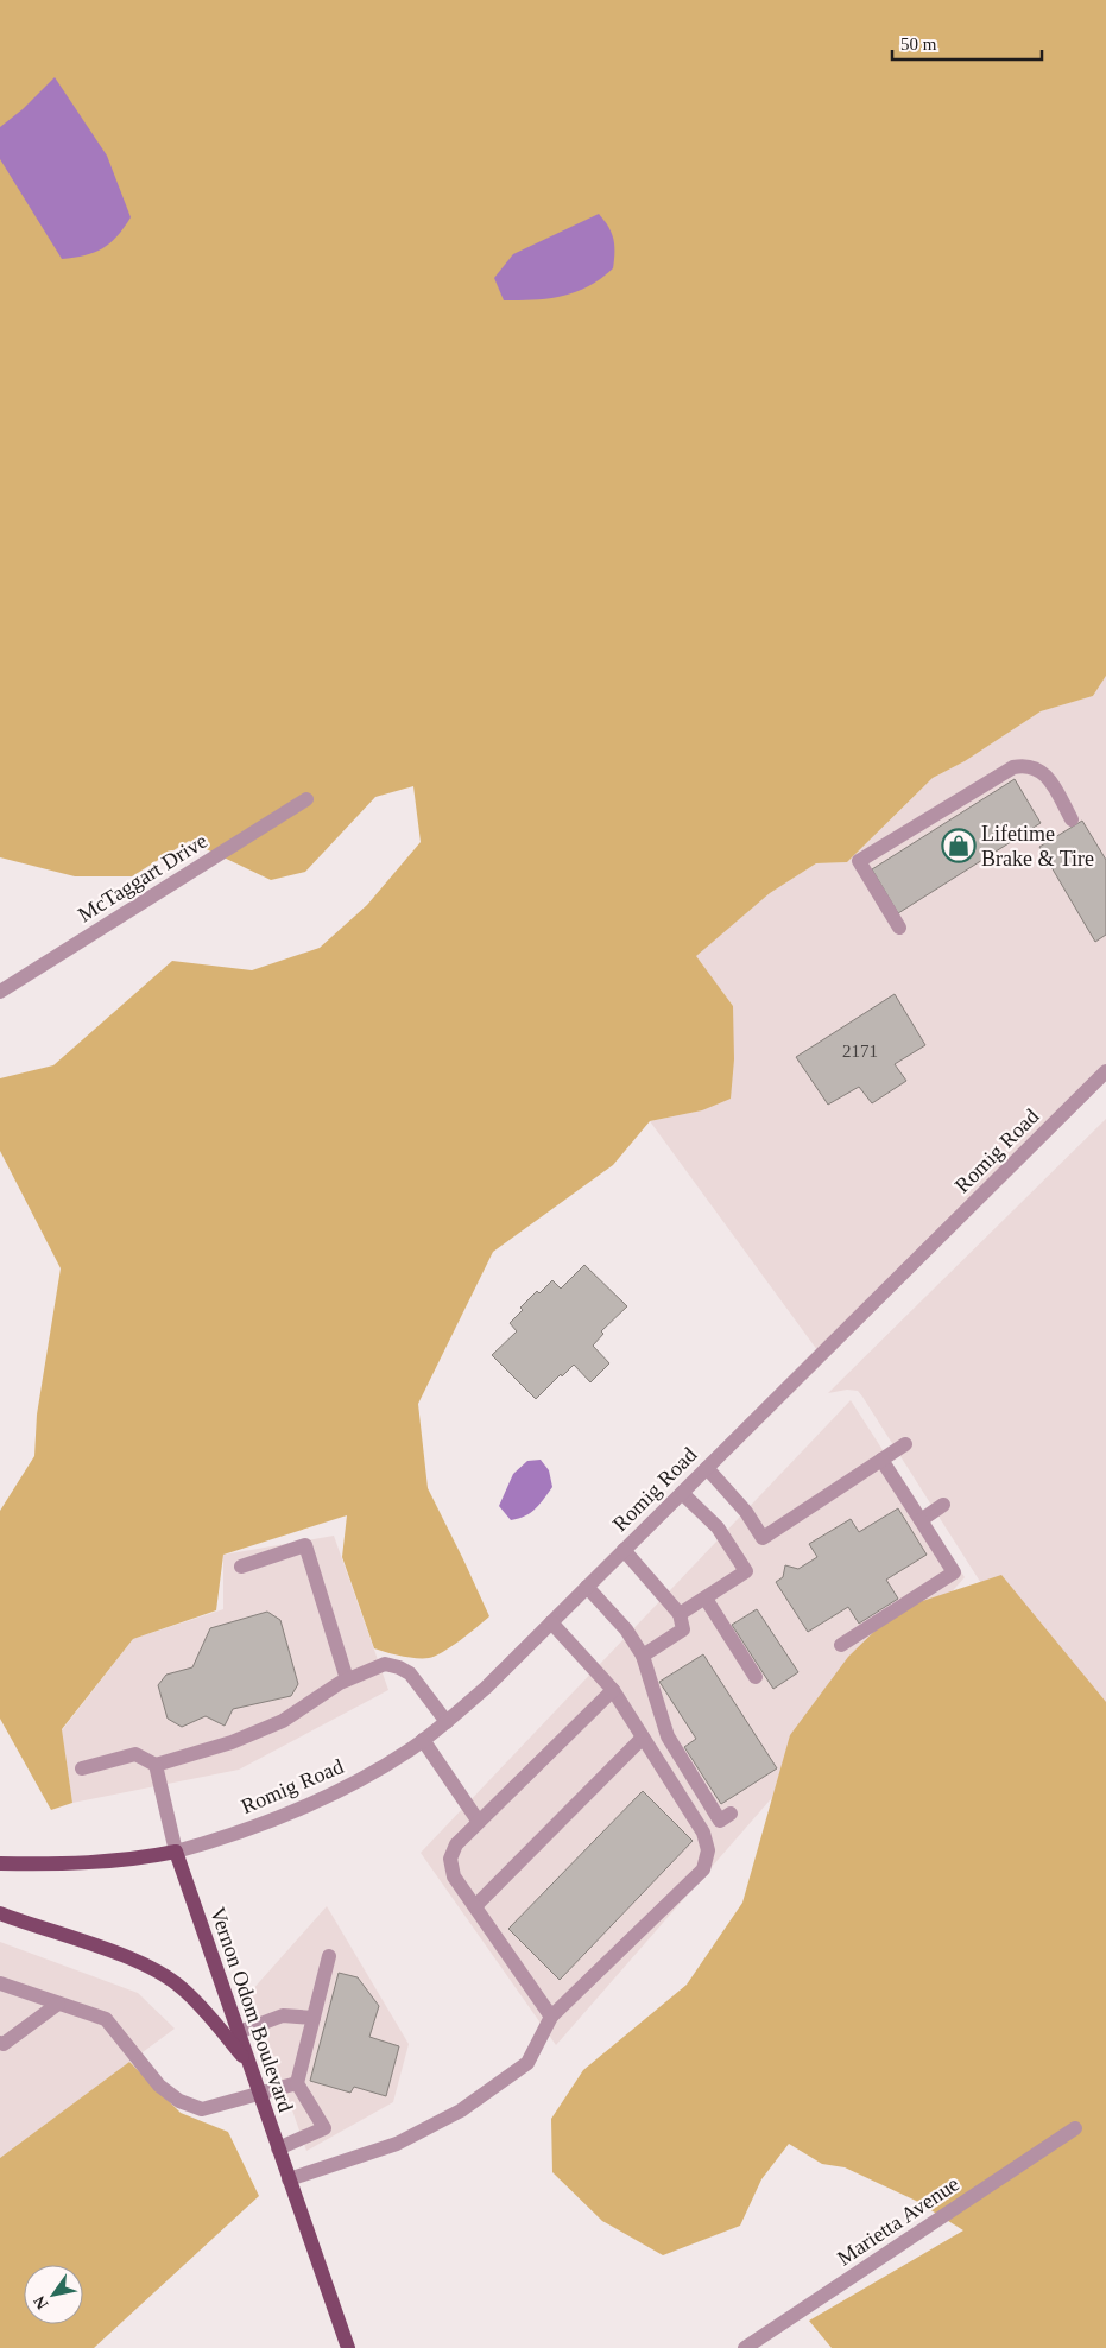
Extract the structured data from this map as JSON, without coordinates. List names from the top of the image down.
{
  "streets": {
    "main road": ["Vernon Odom Boulevard"],
    "street": ["McTaggart Drive", "Romig Road", "Marietta Avenue"]
  },
  "crossings": [
    ["Romig Road", "Vernon Odom Boulevard"]
  ],
  "places": {
    "shop": ["Lifetime Brake & Tire"]
  },
  "house_numbers": ["2171"],
  "scale_bar": "50 m",
  "north": "bottom left"
}
